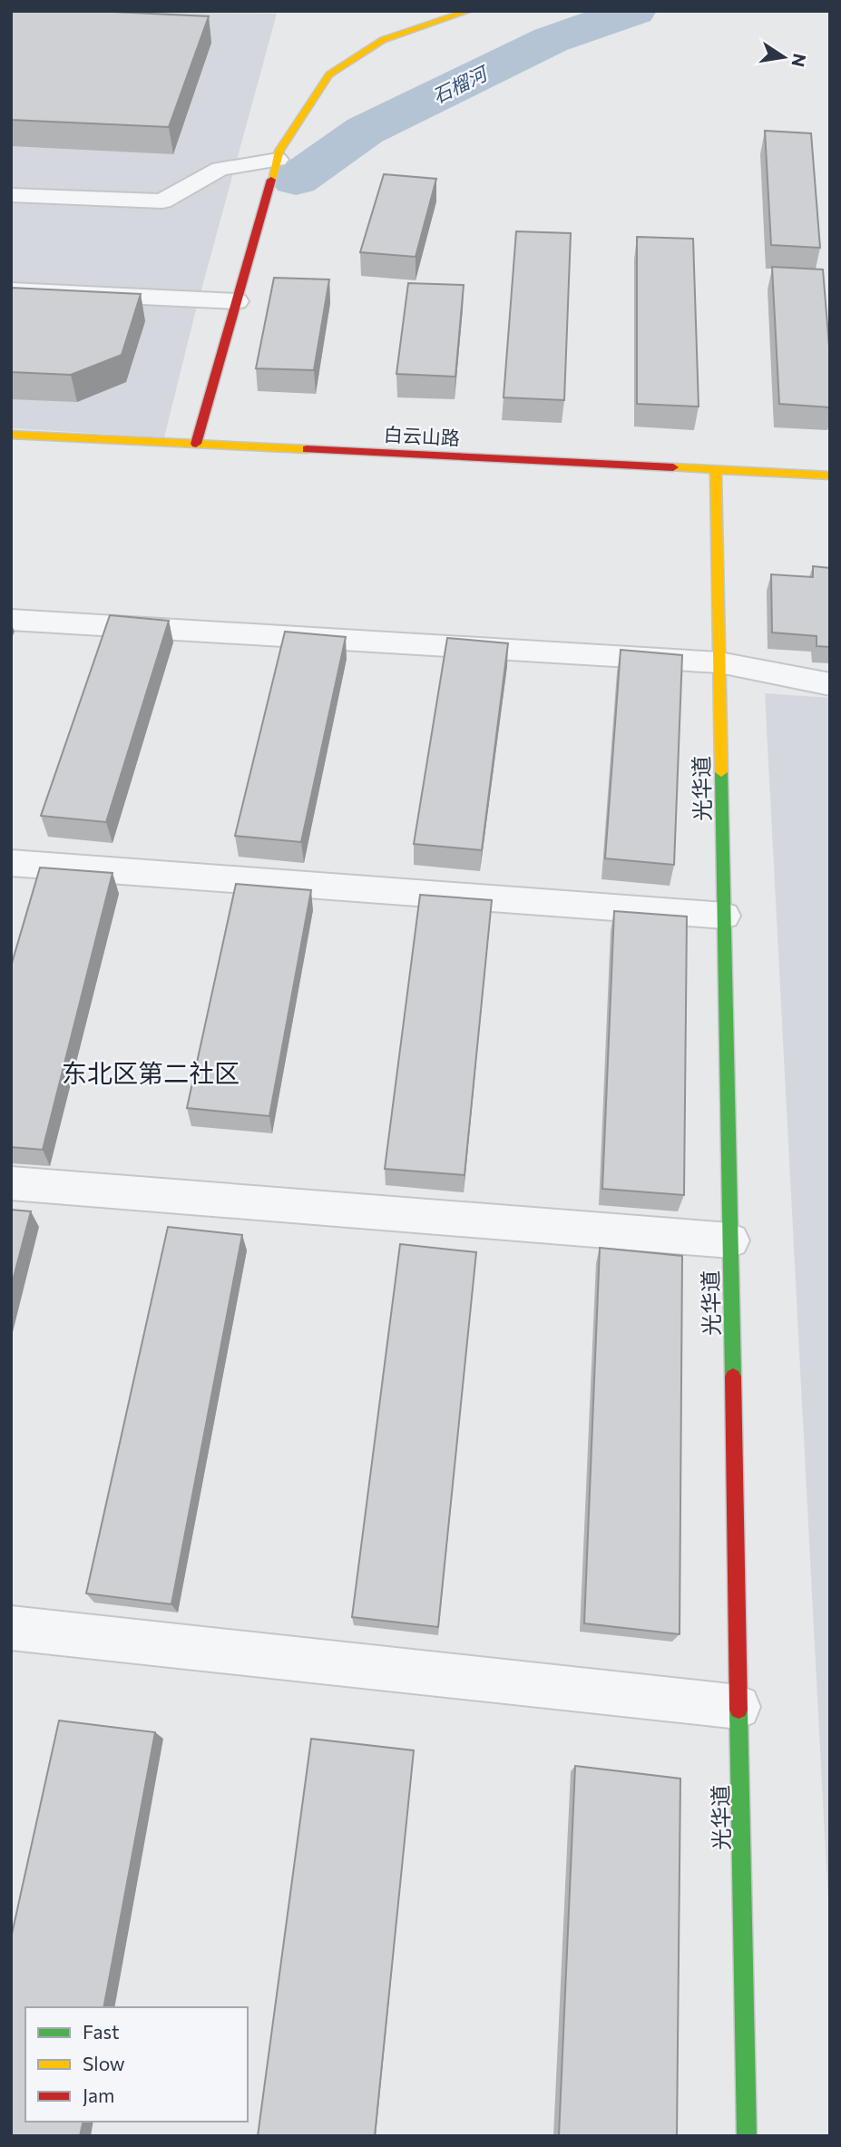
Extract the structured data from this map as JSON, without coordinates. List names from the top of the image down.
{
  "streets": {
    "street": ["白云山路", "光华道"]
  },
  "crossings": [
    ["白云山路", "光华道"]
  ],
  "districts": ["东北区第二社区"],
  "water": ["石榴河"],
  "legend": ["Fast", "Slow", "Jam"],
  "north": "right"
}
